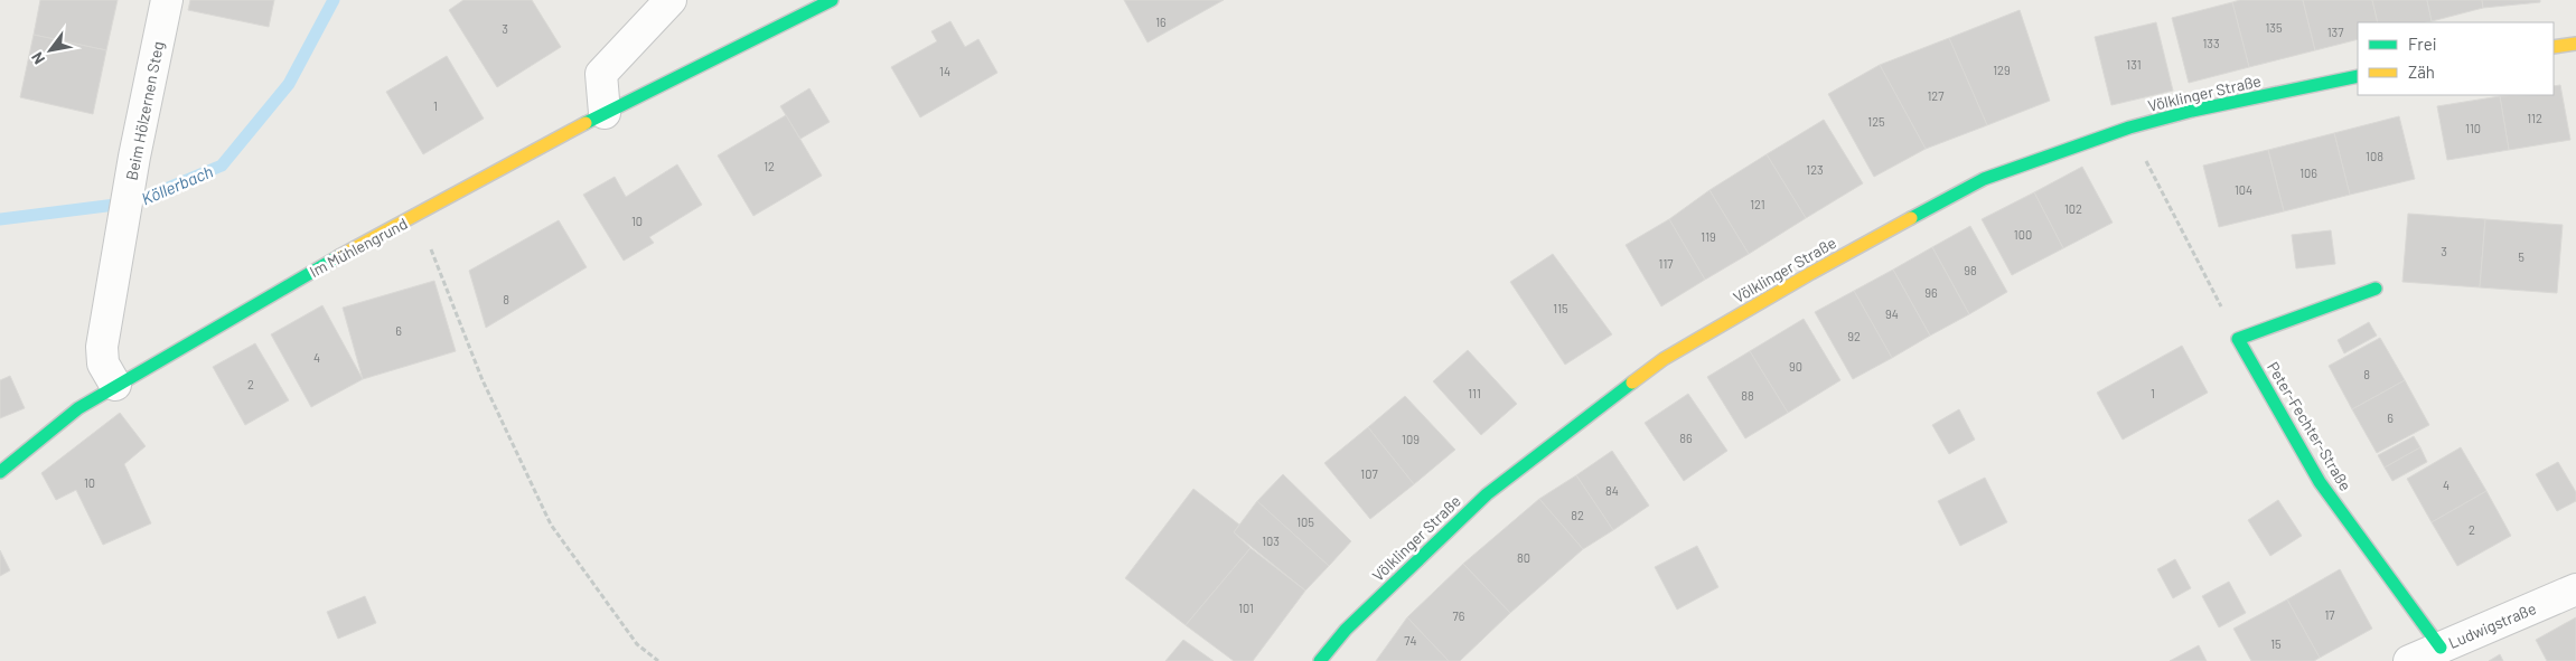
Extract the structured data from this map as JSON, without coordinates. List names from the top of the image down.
{
  "streets": {
    "street": [
      "Völklinger Straße",
      "Beim Hölzernen Steg",
      "Im Mühlengrund",
      "Peter-Fechter-Straße",
      "Ludwigstraße"
    ]
  },
  "crossings": [
    ["Beim Hölzernen Steg", "Im Mühlengrund"],
    ["Peter-Fechter-Straße", "Ludwigstraße"]
  ],
  "water": ["Köllerbach"],
  "house_numbers": [
    "16",
    "135",
    "3",
    "137",
    "133",
    "131",
    "129",
    "14",
    "127",
    "1",
    "112",
    "125",
    "110",
    "108",
    "12",
    "123",
    "106",
    "104",
    "121",
    "102",
    "10",
    "100",
    "119",
    "3",
    "5",
    "117",
    "98",
    "96",
    "8",
    "115",
    "94",
    "6",
    "92",
    "4",
    "90",
    "8",
    "2",
    "111",
    "1",
    "88",
    "6",
    "86",
    "109",
    "107",
    "10",
    "4",
    "84",
    "82",
    "105",
    "2",
    "103",
    "80",
    "101",
    "17",
    "76",
    "74",
    "15"
  ],
  "legend": ["Frei", "Zäh"],
  "north": "bottom left"
}
